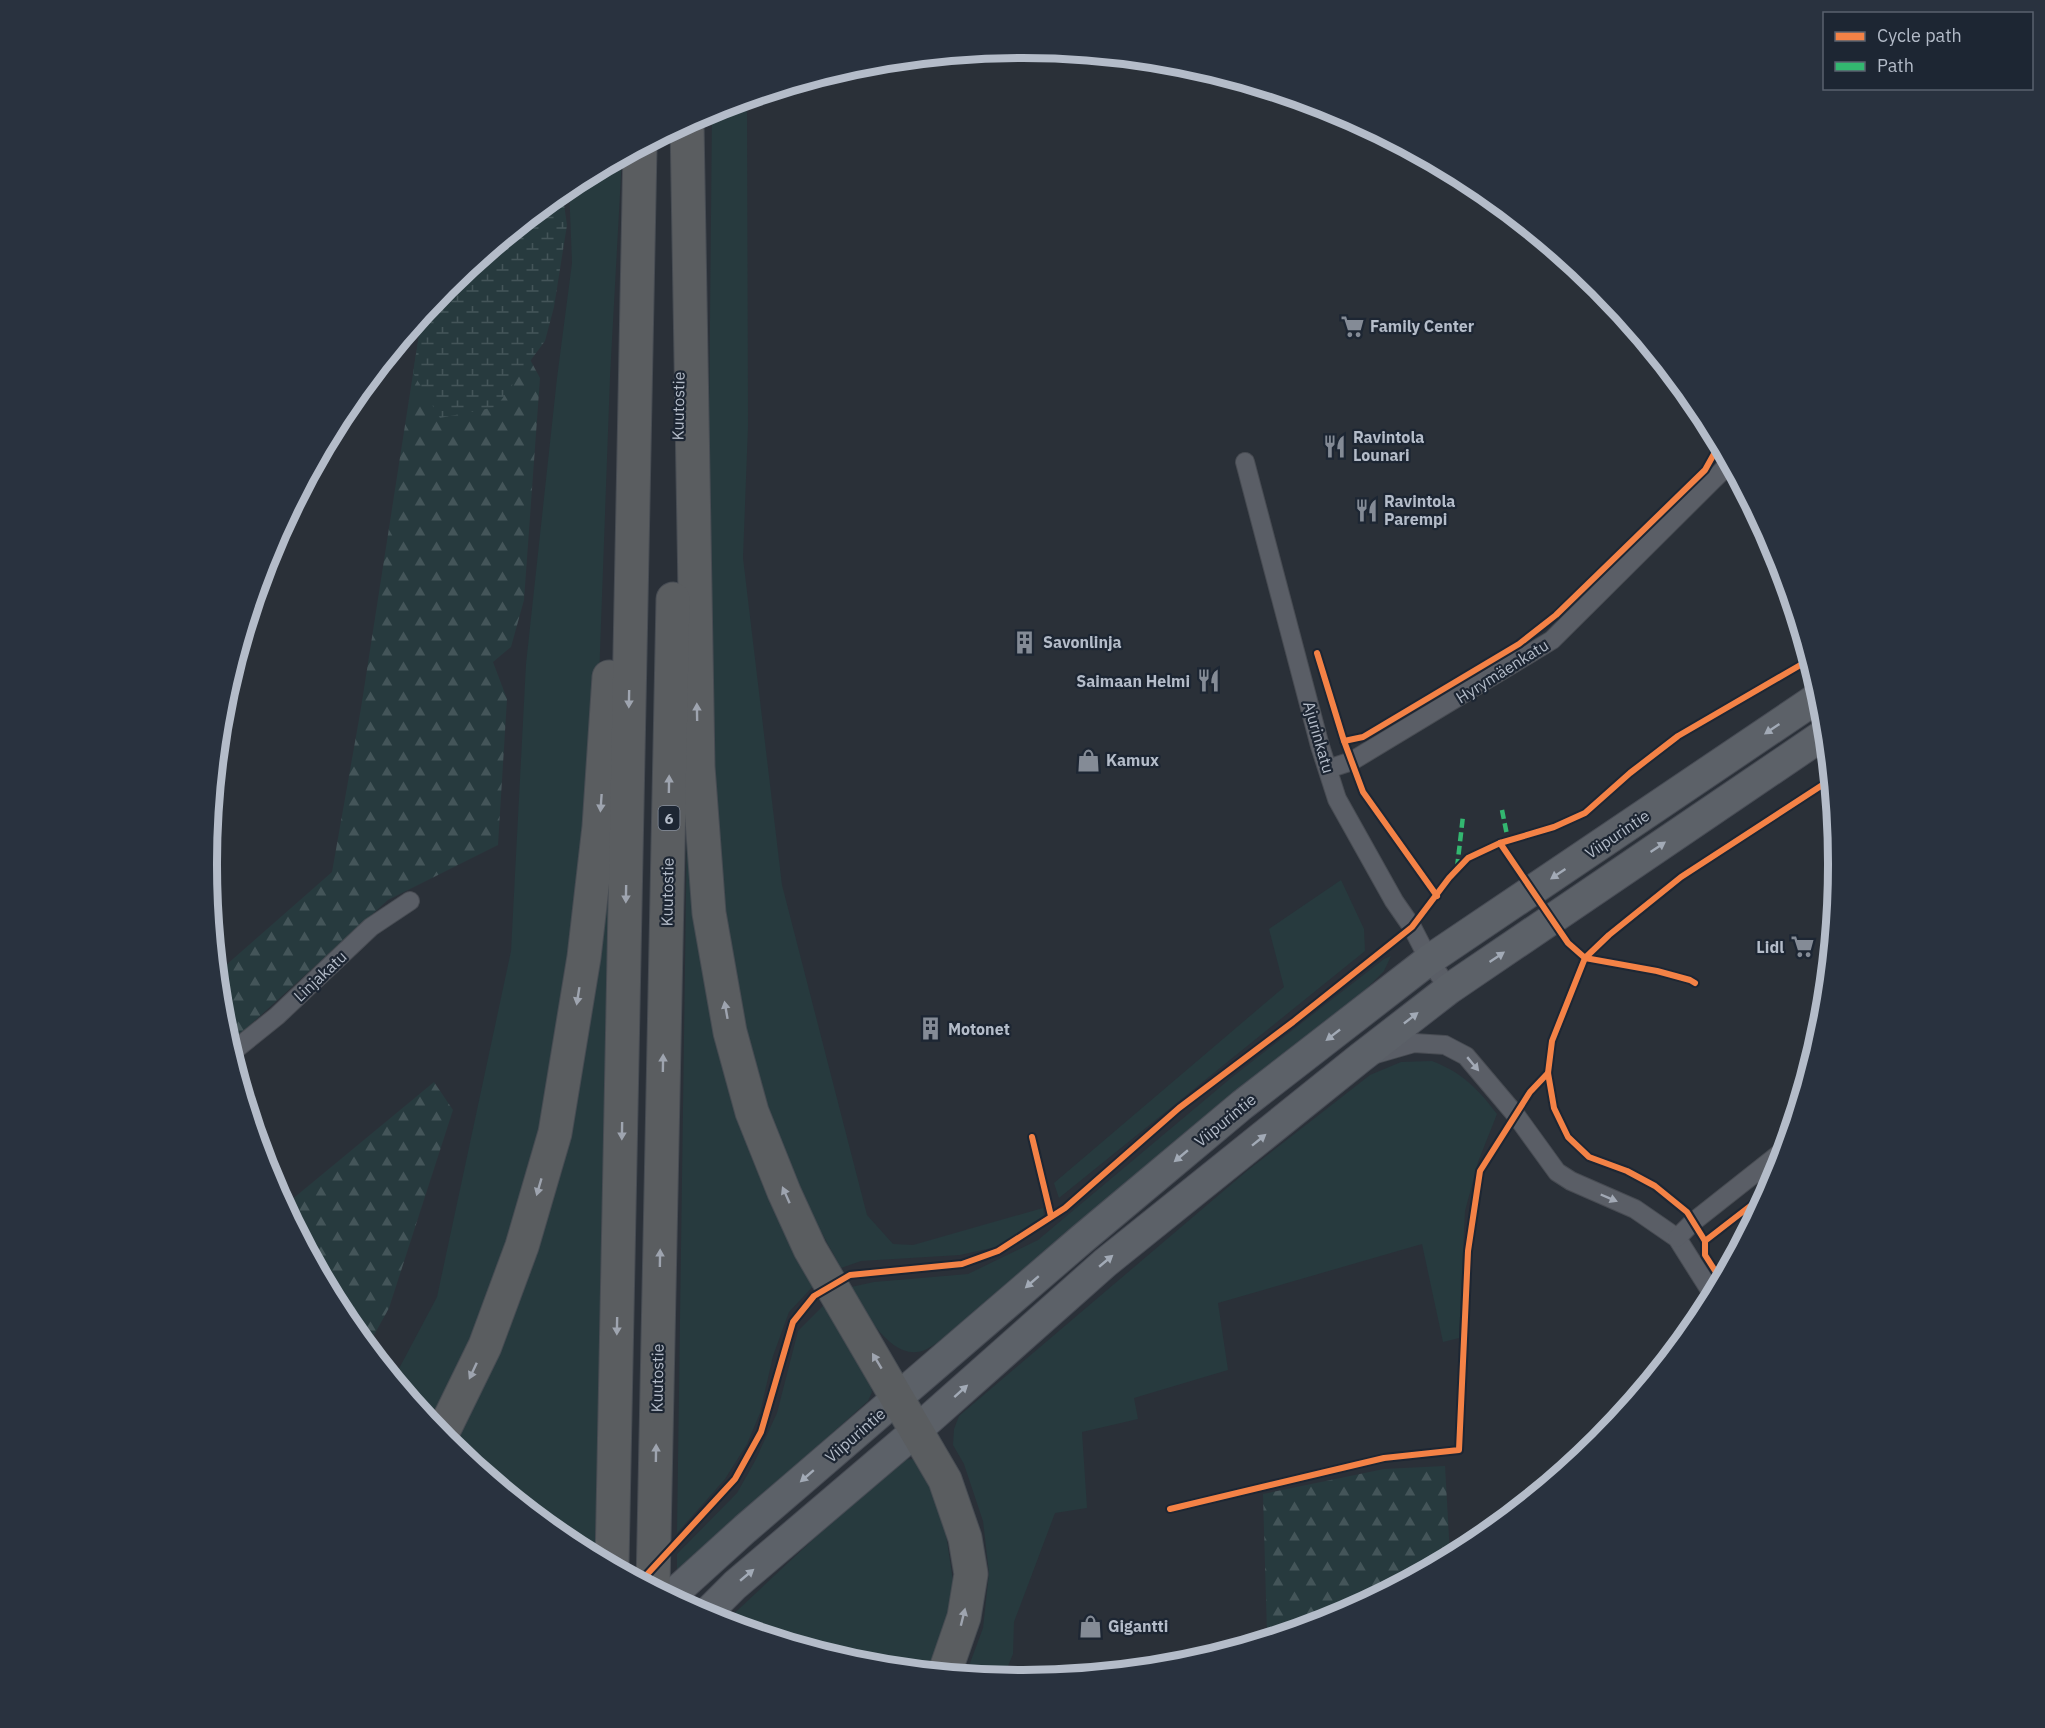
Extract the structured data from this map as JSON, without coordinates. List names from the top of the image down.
{
  "streets": {
    "highway": ["Kuutostie", "6"],
    "main road": ["Viipurintie"],
    "street": ["Hyrymäenkatu", "Ajurinkatu", "Linjakatu"]
  },
  "crossings": [
    ["Hyrymäenkatu", "Ajurinkatu"],
    ["Ajurinkatu", "Viipurintie"]
  ],
  "places": {
    "supermarket": ["Family Center", "Lidl"],
    "restaurant": ["Ravintola Lounari", "Ravintola Parempi", "Saimaan Helmi"],
    "building": ["Savonlinja", "Motonet"],
    "shop": ["Kamux", "Gigantti"]
  },
  "legend": ["Cycle path", "Path"]
}
